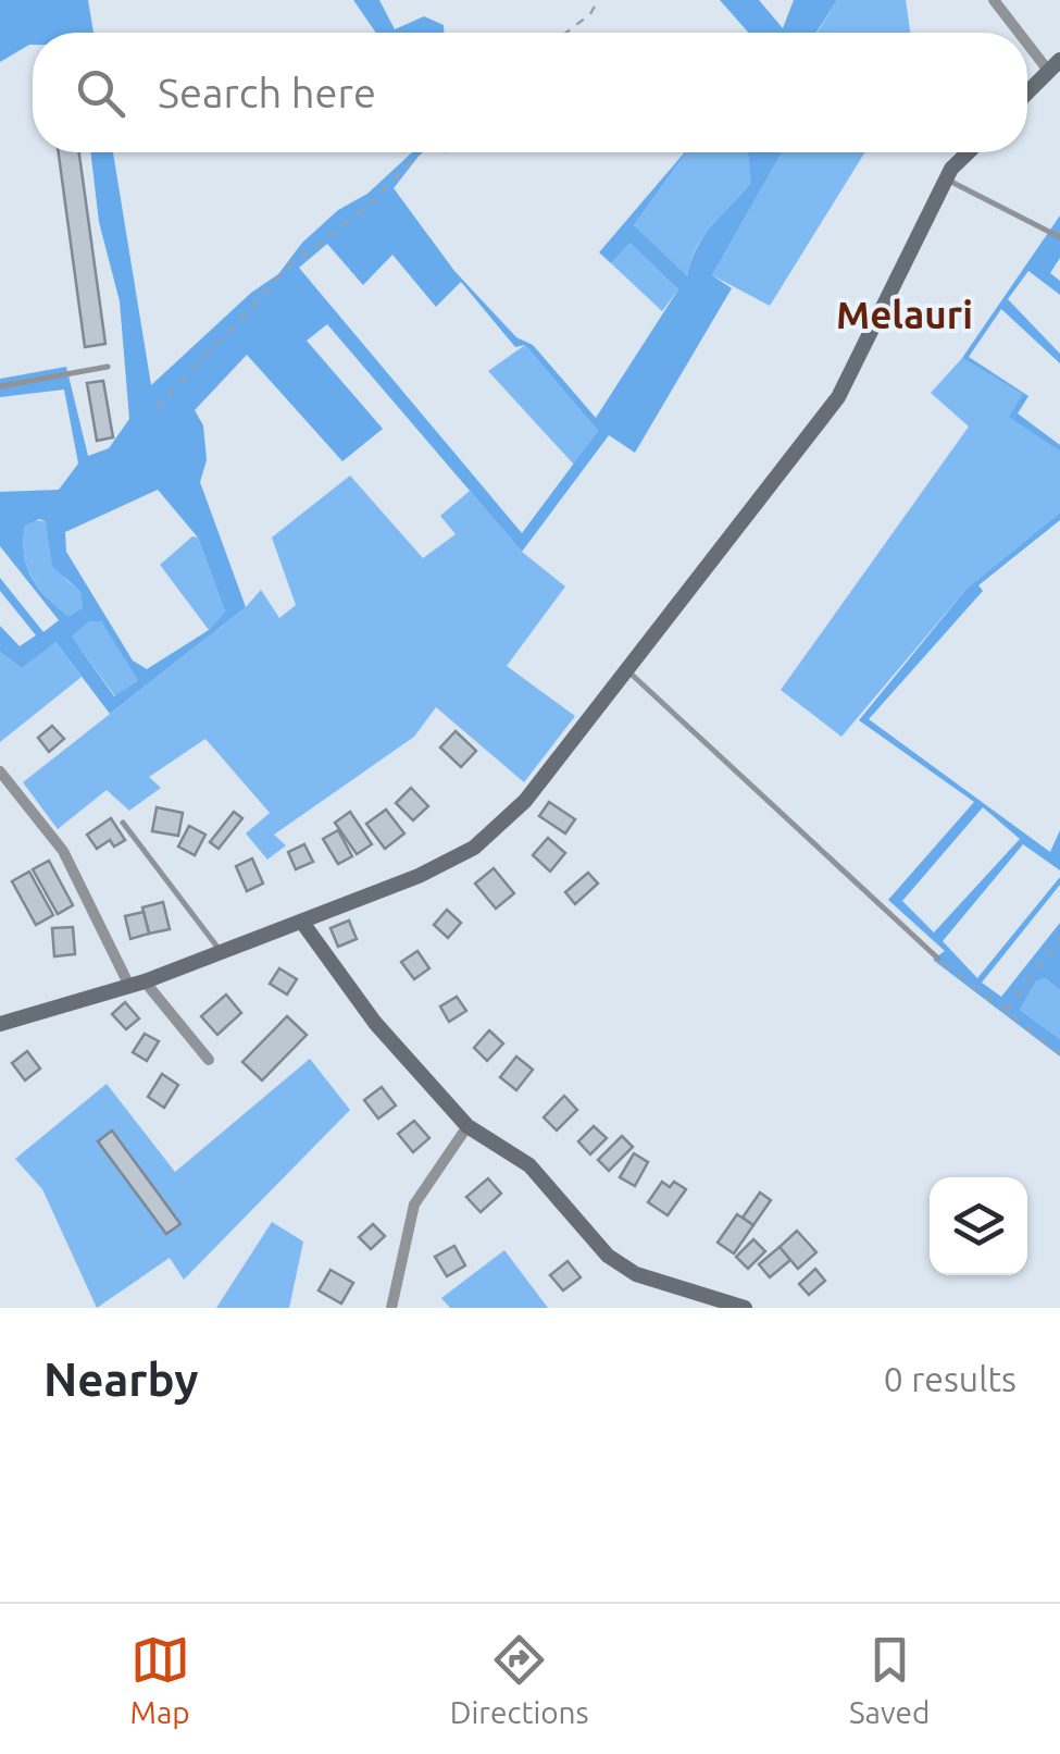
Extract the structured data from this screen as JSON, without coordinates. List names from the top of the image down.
{
  "districts": ["Melauri"],
  "page": {
    "search": "Search here",
    "heading": ["Nearby", "0 results"],
    "nav": ["Map", "Directions", "Saved"]
  }
}
